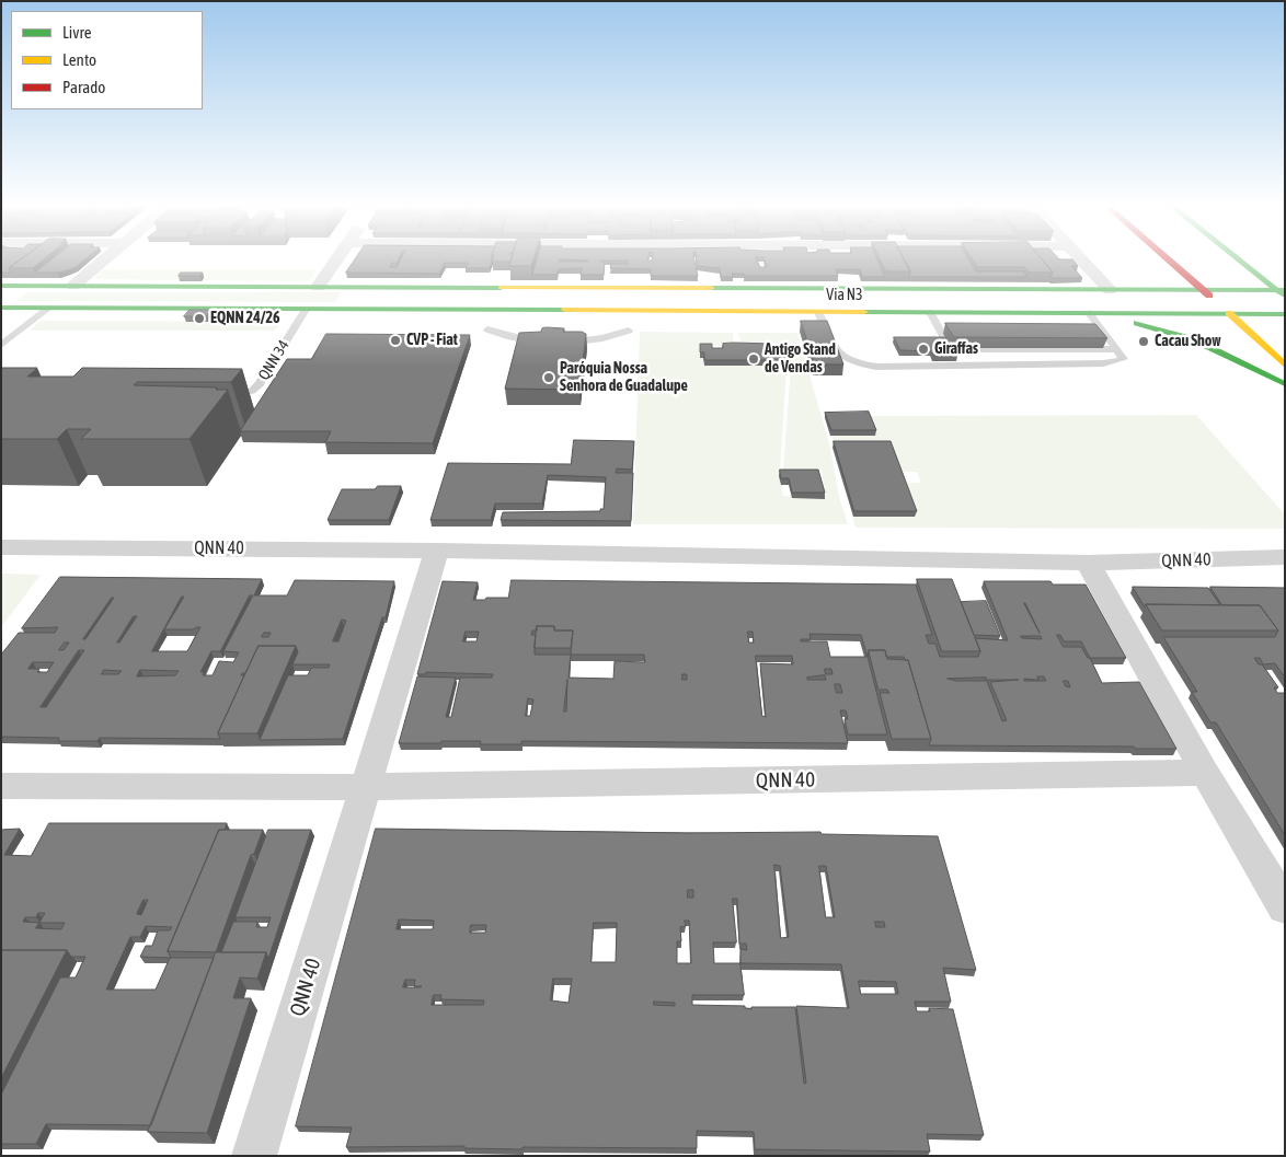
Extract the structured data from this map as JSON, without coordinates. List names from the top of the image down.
{
  "streets": {
    "main road": ["Via N3"],
    "street": ["QNN 40"],
    "lane": ["QNN 34"]
  },
  "crossings": [
    ["Via N3", "QNN 34"]
  ],
  "places": [
    "EQNN 24/26",
    "CVP - Fiat",
    "Cacau Show",
    "Giraffas",
    "Antigo Stand de Vendas",
    "Paróquia Nossa Senhora de Guadalupe"
  ],
  "legend": ["Livre", "Lento", "Parado"]
}
